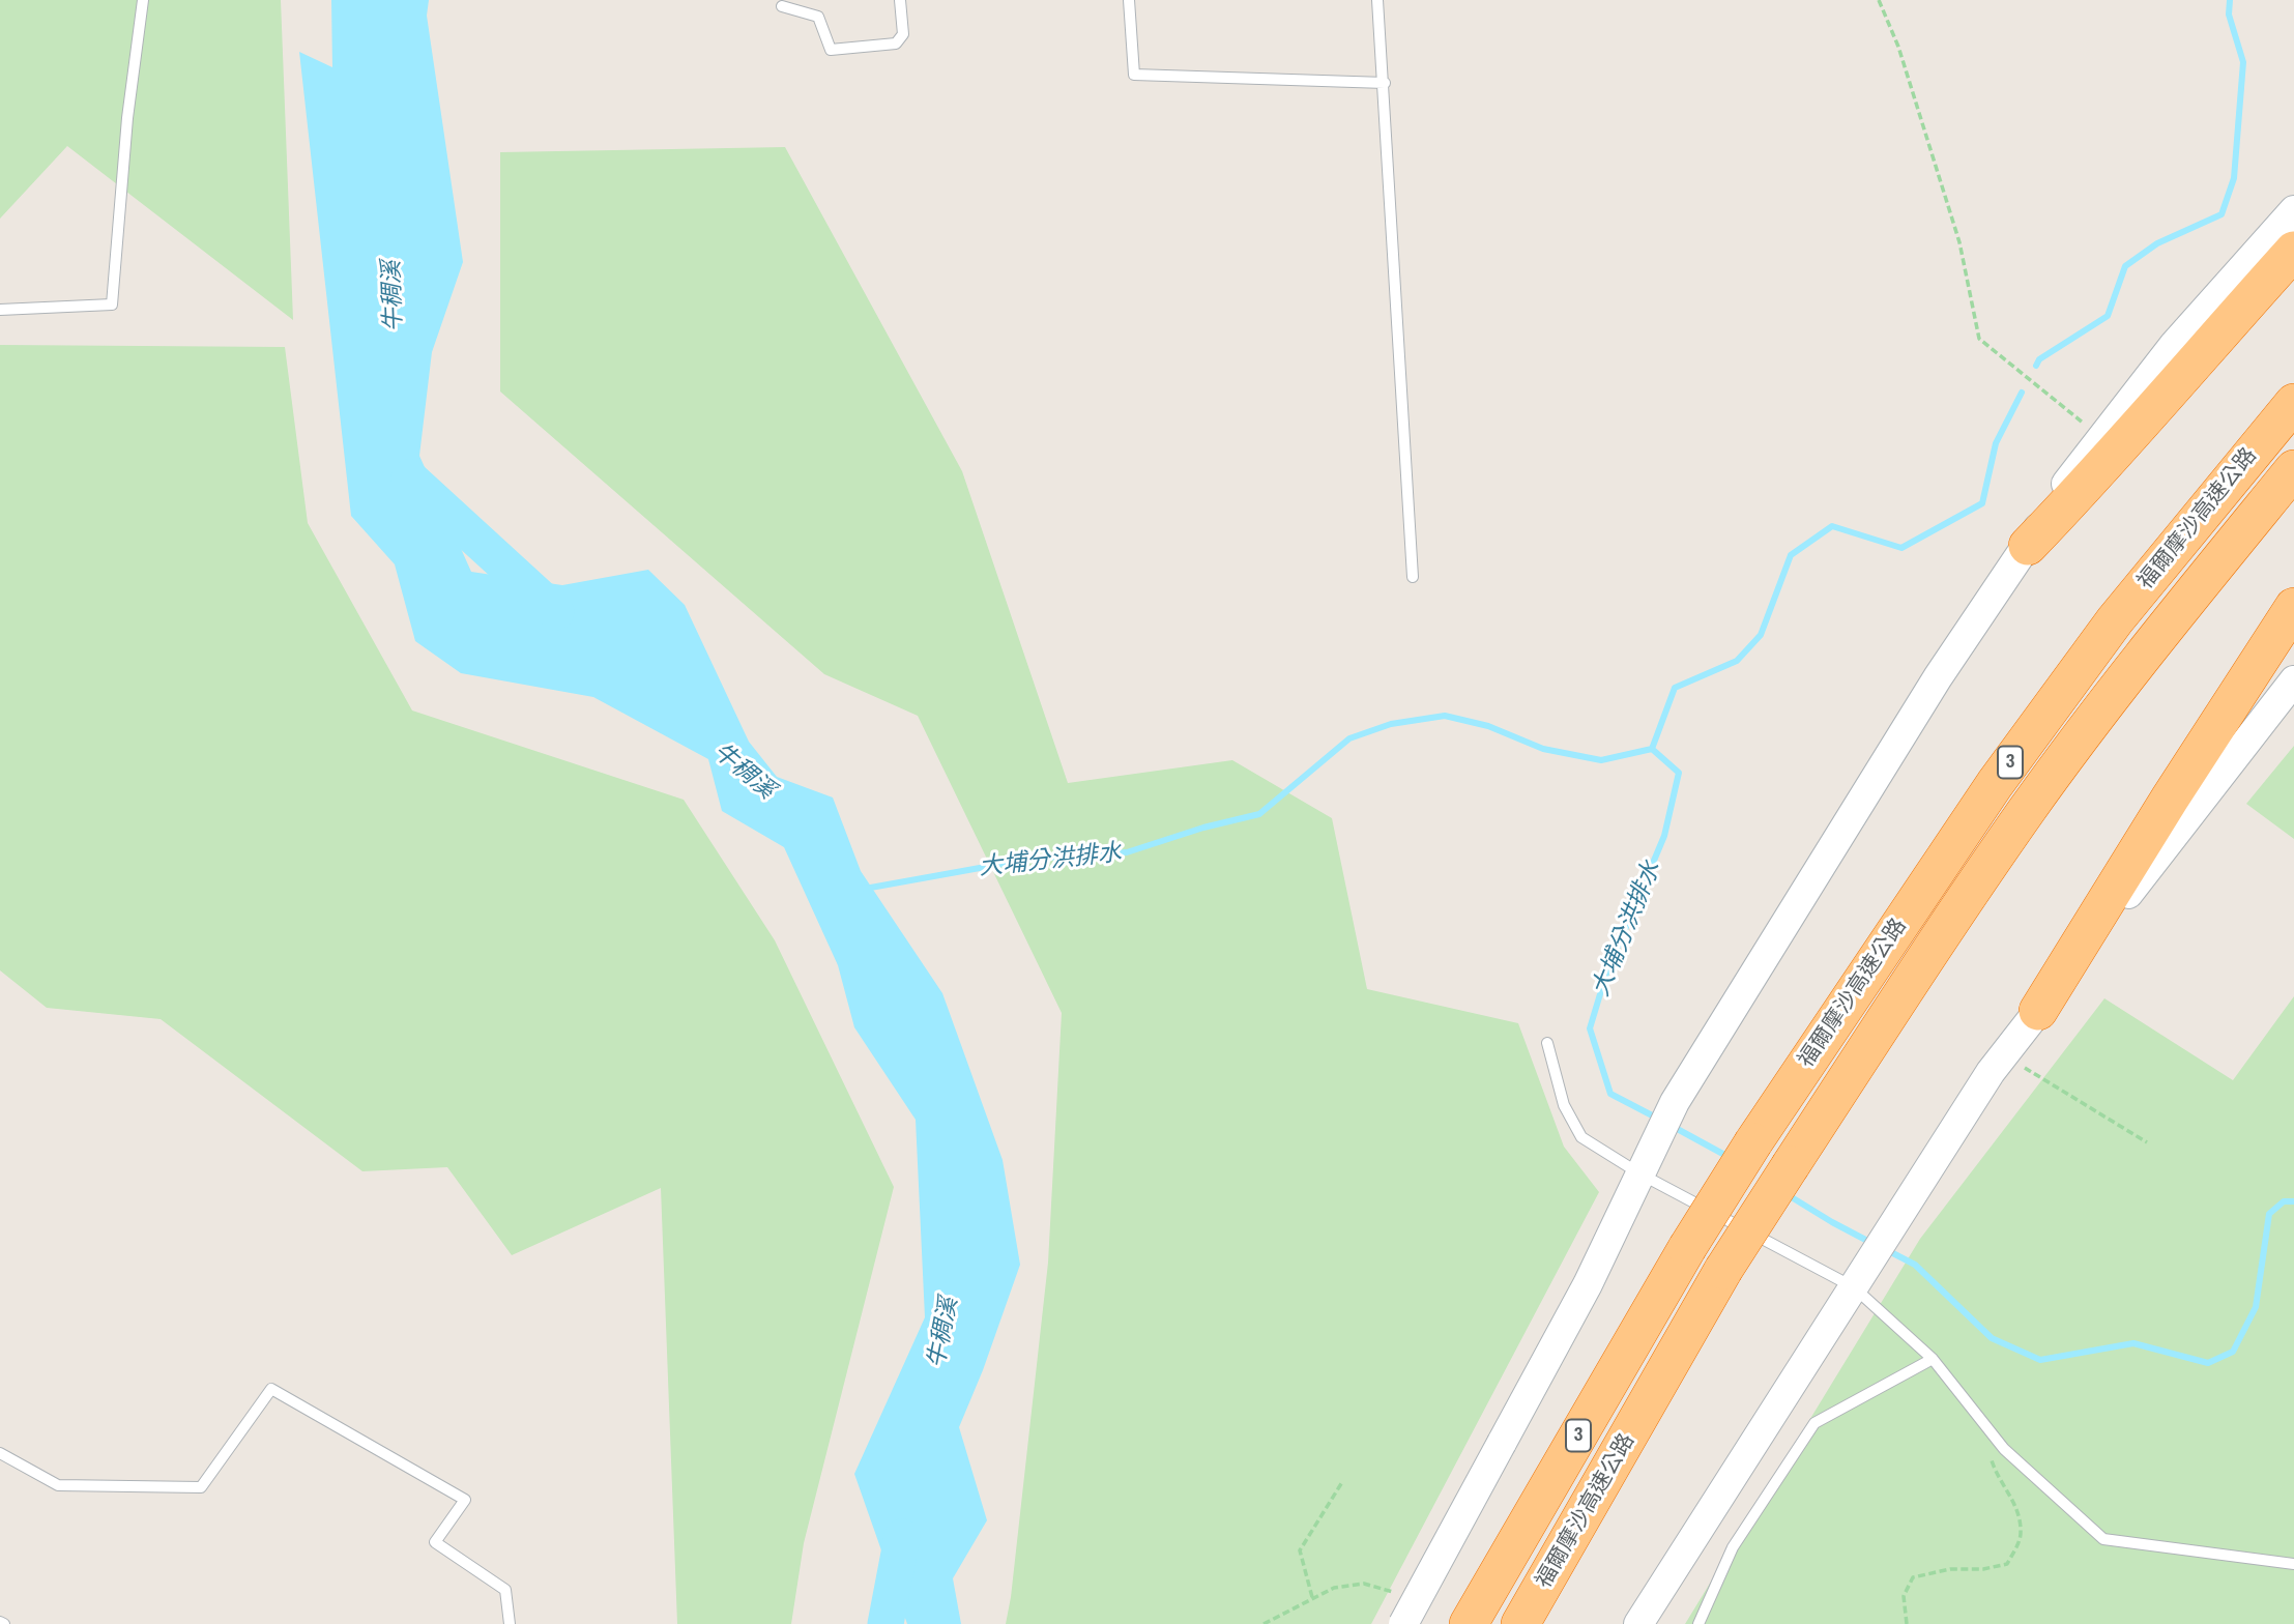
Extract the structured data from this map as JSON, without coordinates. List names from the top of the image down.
{
  "streets": {
    "highway": ["福爾摩沙高速公路", "3"]
  },
  "water": ["牛稠溪", "大埔分洪排水"]
}
